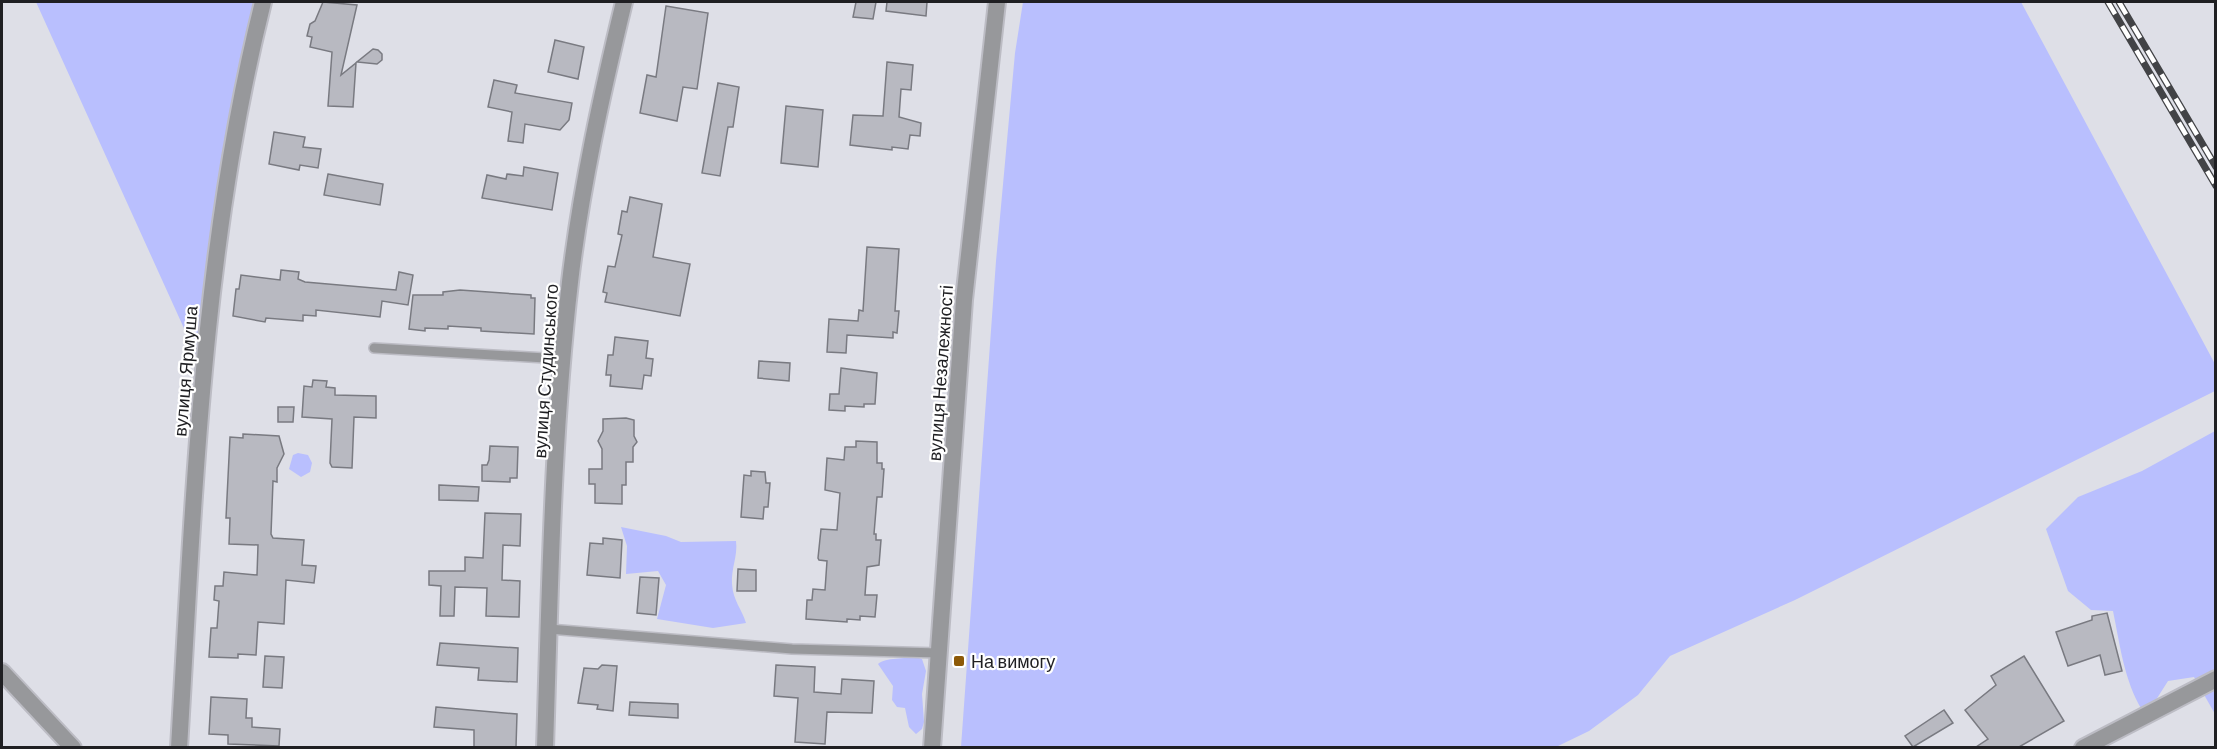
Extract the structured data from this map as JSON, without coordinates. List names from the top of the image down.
{
  "streets": {
    "street": ["вулиця Ярмуша", "вулиця Студинського", "вулиця Незалежності"]
  },
  "places": {
    "transit": ["На вимогу"]
  }
}
